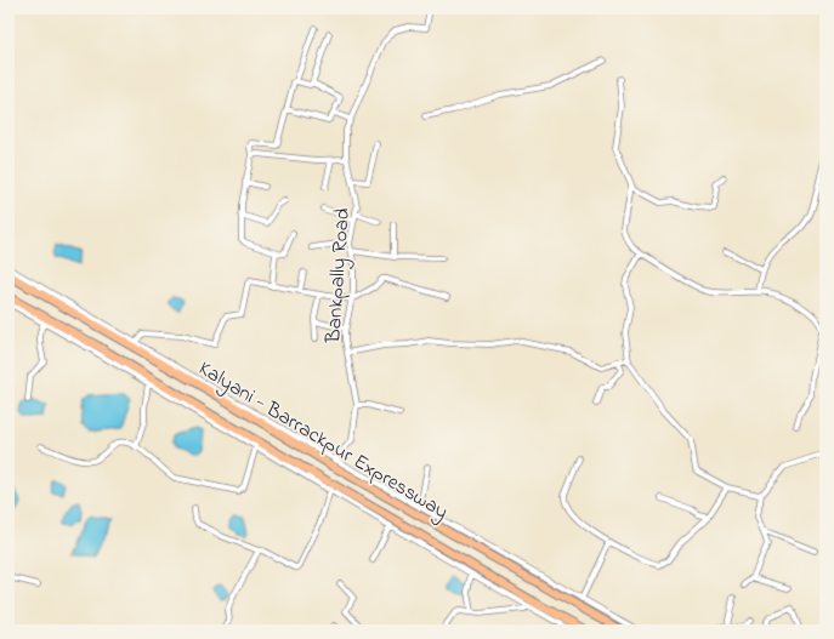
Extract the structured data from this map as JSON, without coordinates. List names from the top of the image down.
{
  "streets": {
    "highway": ["Kalyani - Barrackpur Expressway"],
    "street": ["Bankpally Road"]
  }
}
